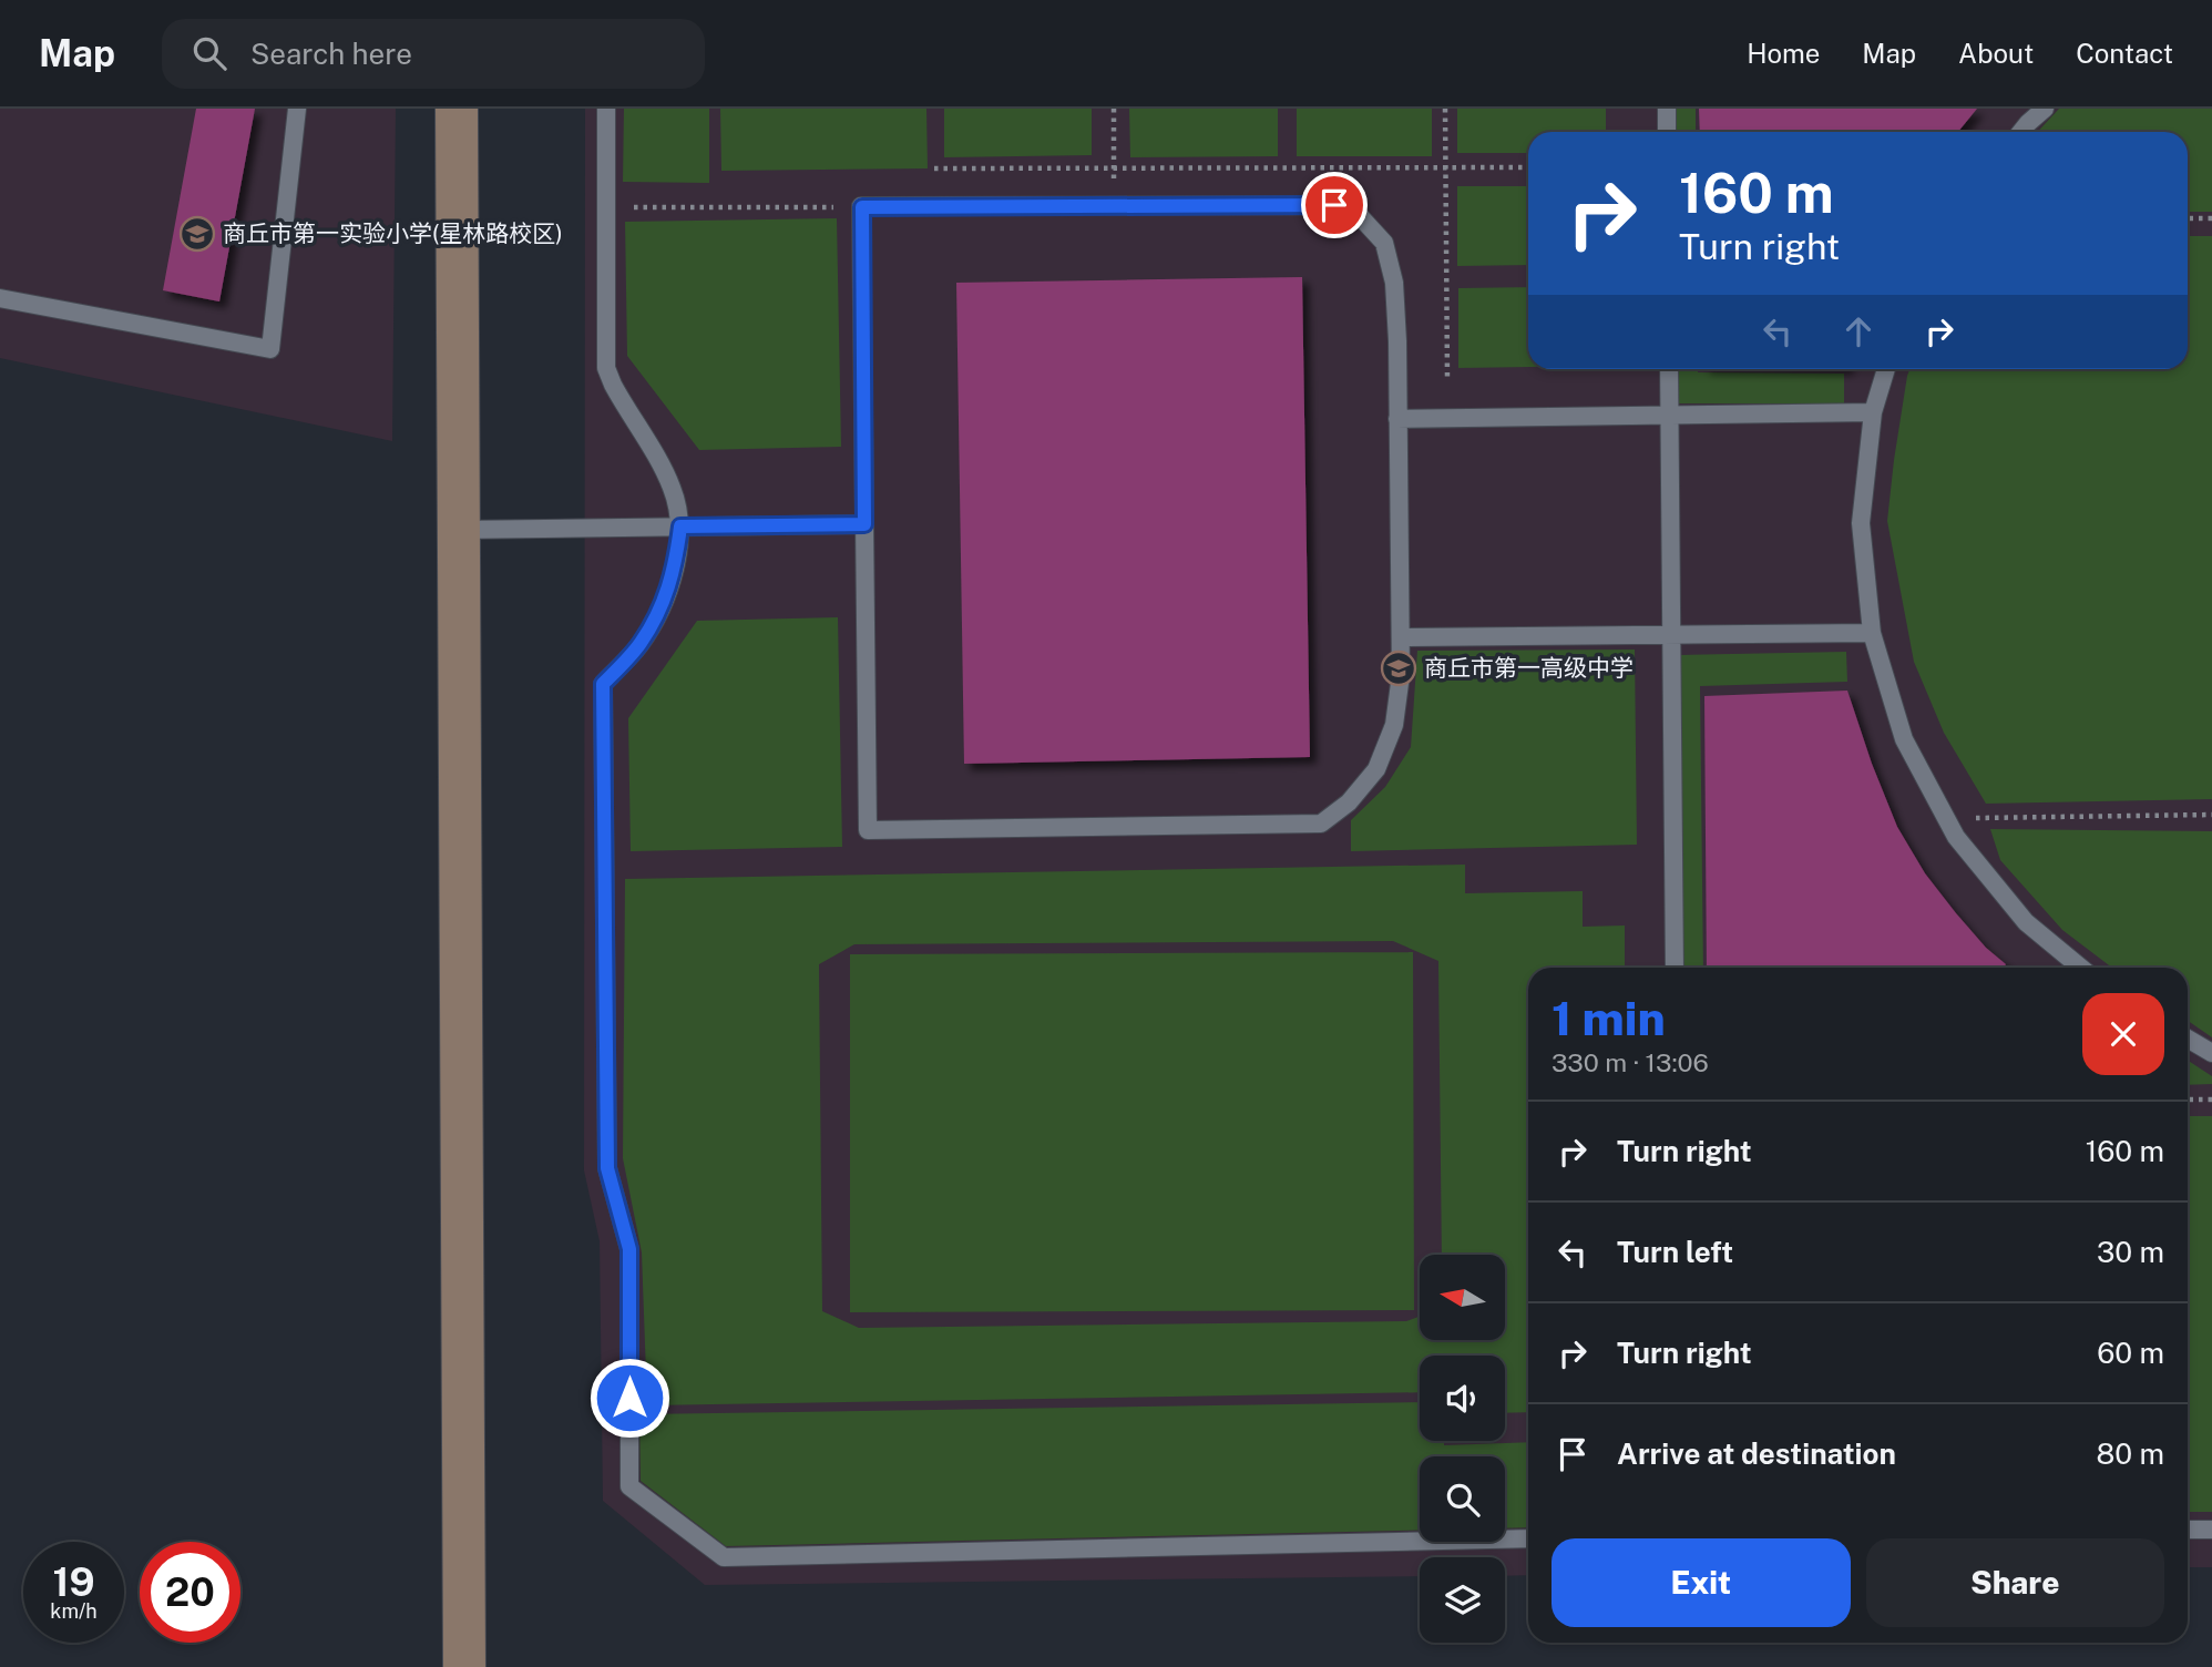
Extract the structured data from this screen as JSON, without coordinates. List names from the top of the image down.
{
  "places": {
    "school or university": ["商丘市第一实验小学(星林路校区)", "商丘市第一高级中学"]
  },
  "north": "left",
  "page": {
    "header": "Map",
    "search": "Search here",
    "nav": [
      "Home",
      "Map",
      "About",
      "Contact"
    ],
    "turn": ["160 m", "Turn right"],
    "heading": ["1 min", "330 m · 13:06"],
    "list": [
      {
        "name": "Turn right",
        "value": "160 m"
      },
      {
        "name": "Turn left",
        "value": "30 m"
      },
      {
        "name": "Turn right",
        "value": "60 m"
      },
      {
        "name": "Arrive at destination",
        "value": "80 m"
      }
    ],
    "buttons": ["Exit", "Share"],
    "speed": "19 km/h",
    "limit": "20"
  }
}
